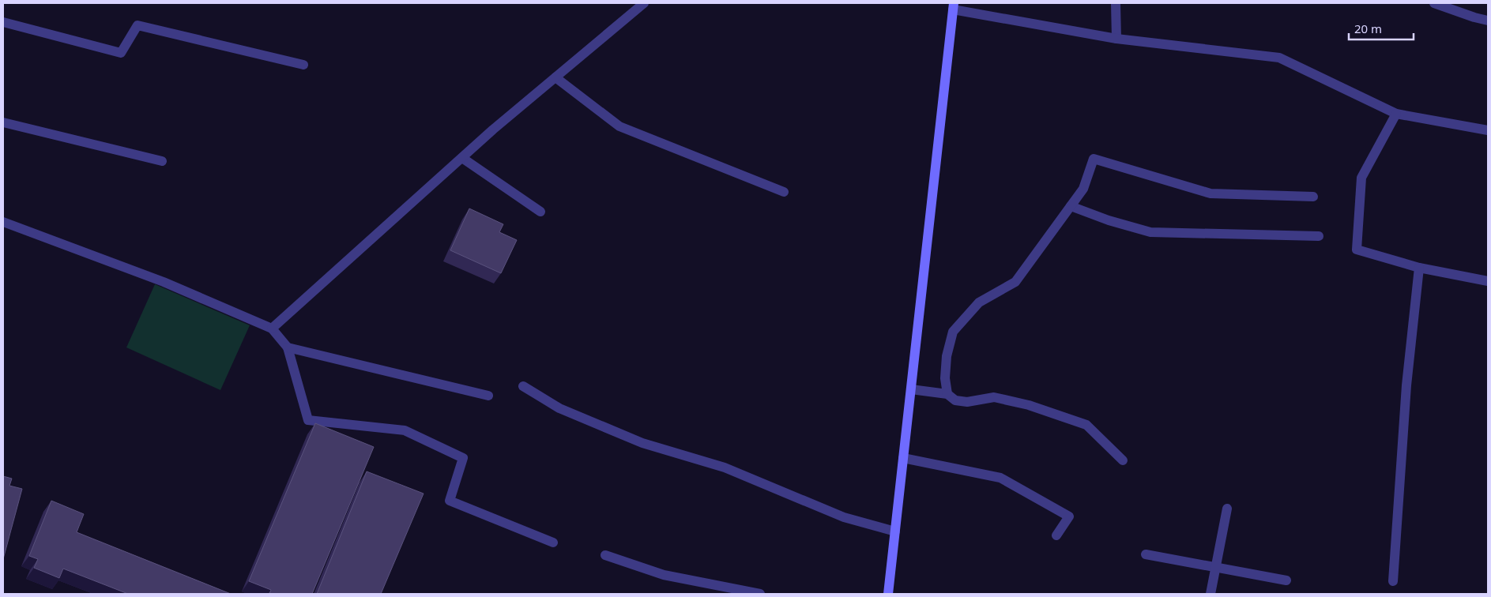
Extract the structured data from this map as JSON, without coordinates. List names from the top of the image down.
{
  "scale_bar": "20 m"
}
